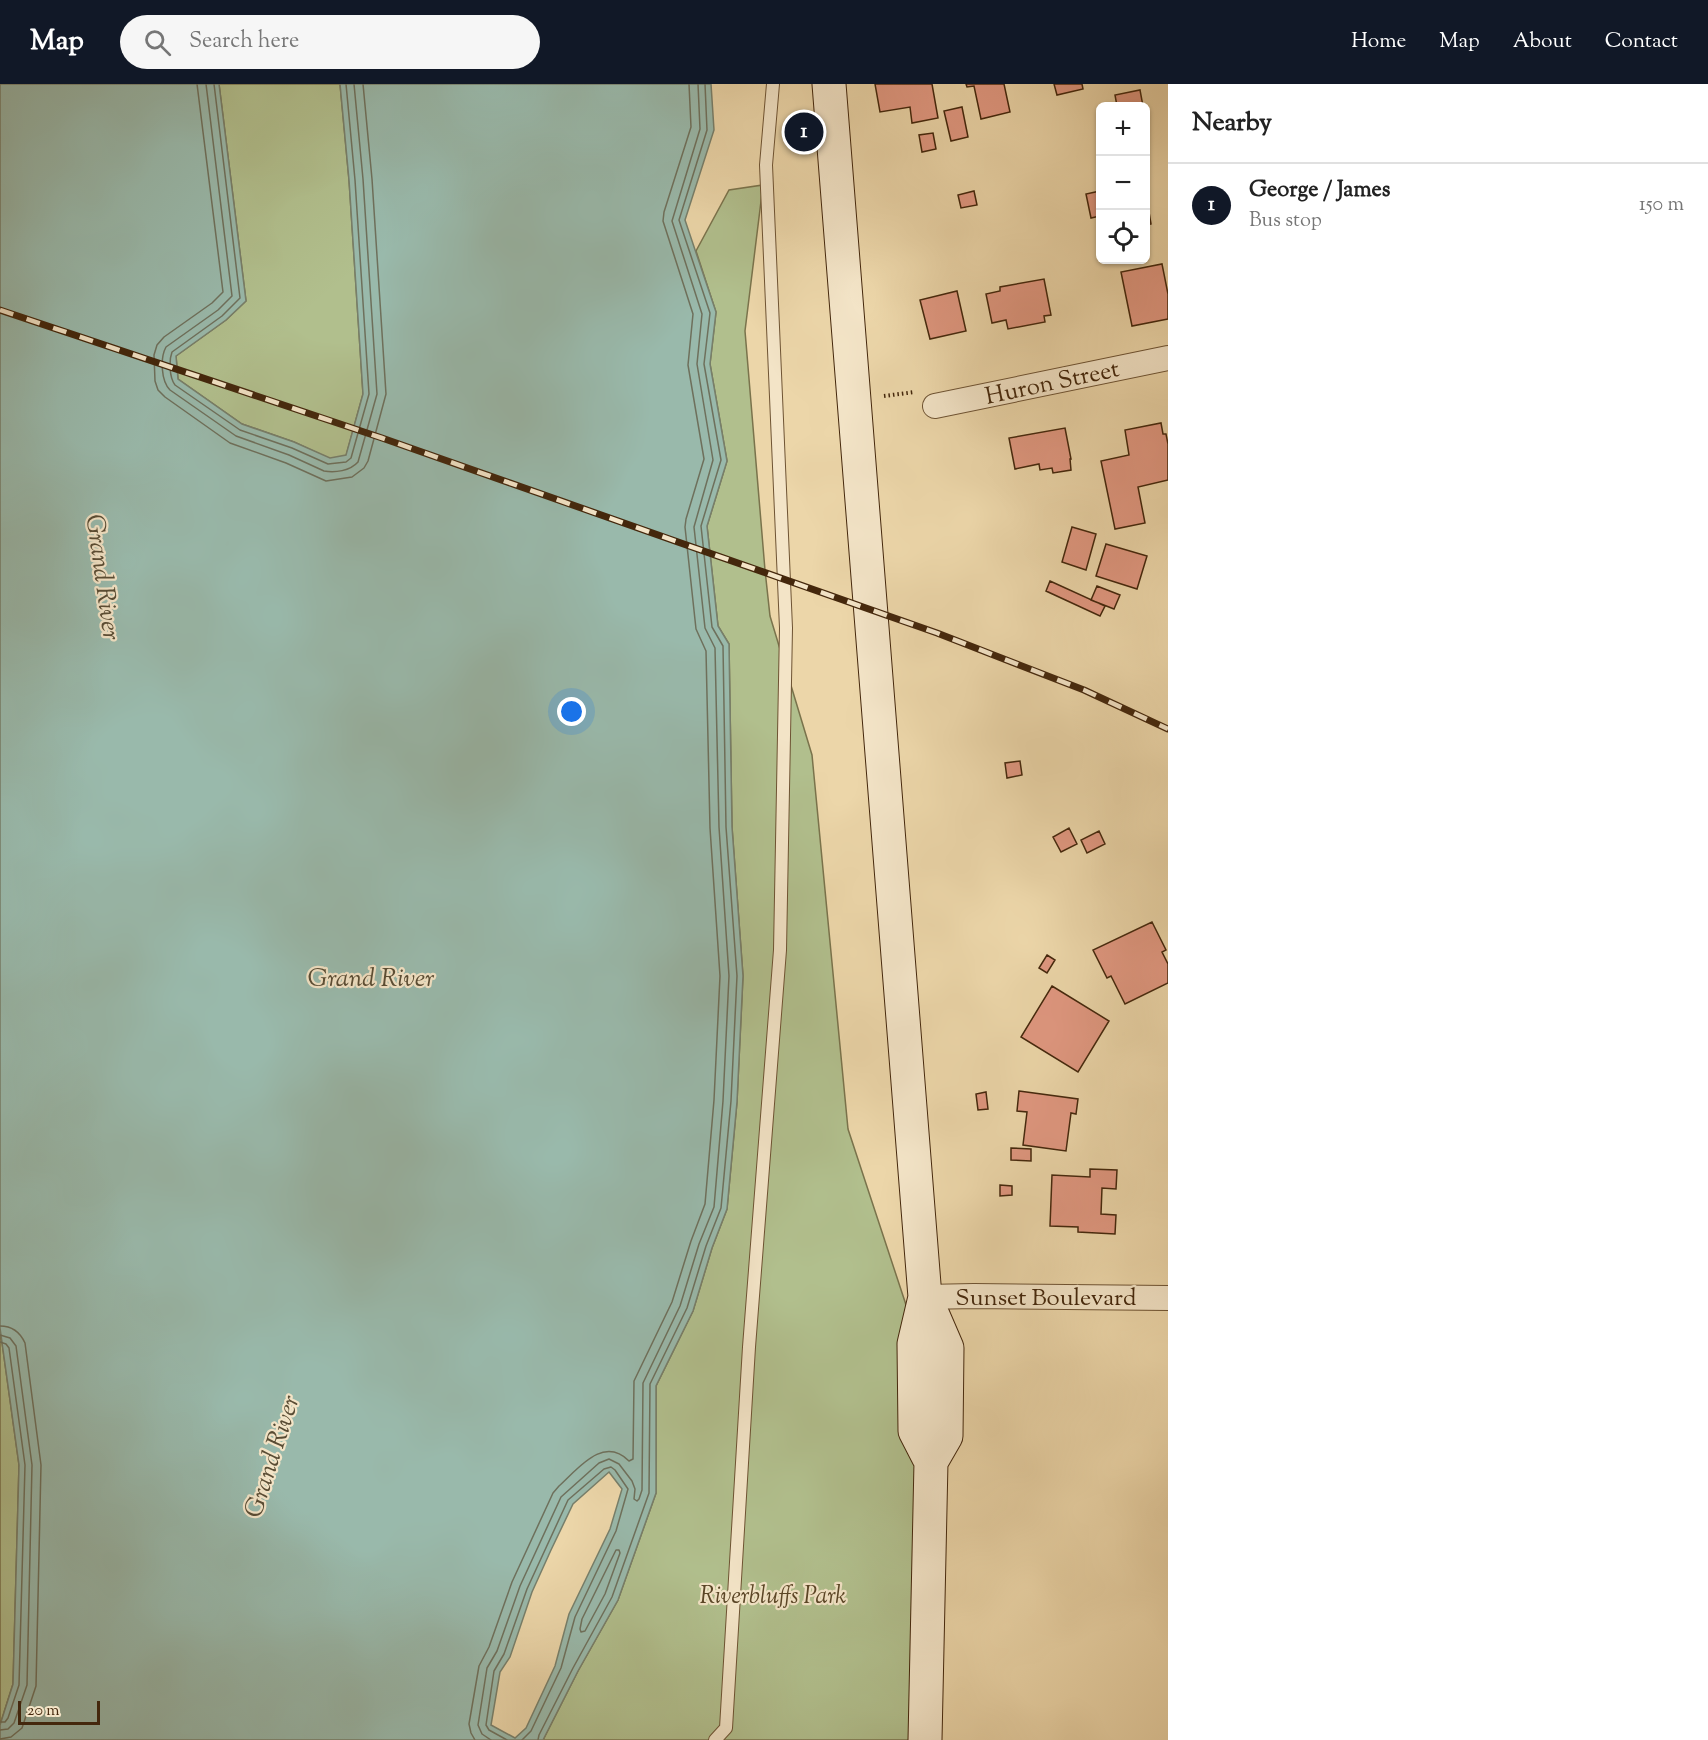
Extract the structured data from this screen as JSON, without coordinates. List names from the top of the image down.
{
  "streets": {
    "street": ["Huron Street", "Sunset Boulevard"]
  },
  "water": ["Grand River"],
  "parks": ["Riverbluffs Park"],
  "scale_bar": "20 m",
  "page": {
    "header": "Map",
    "search": "Search here",
    "nav": [
      "Home",
      "Map",
      "About",
      "Contact"
    ],
    "heading": "Nearby",
    "map_buttons": ["+", "−"],
    "pins": "1",
    "list": [
      {
        "mark": "1",
        "name": "George / James",
        "note": "Bus stop",
        "value": "150 m"
      }
    ],
    "scale": "20 m"
  }
}
